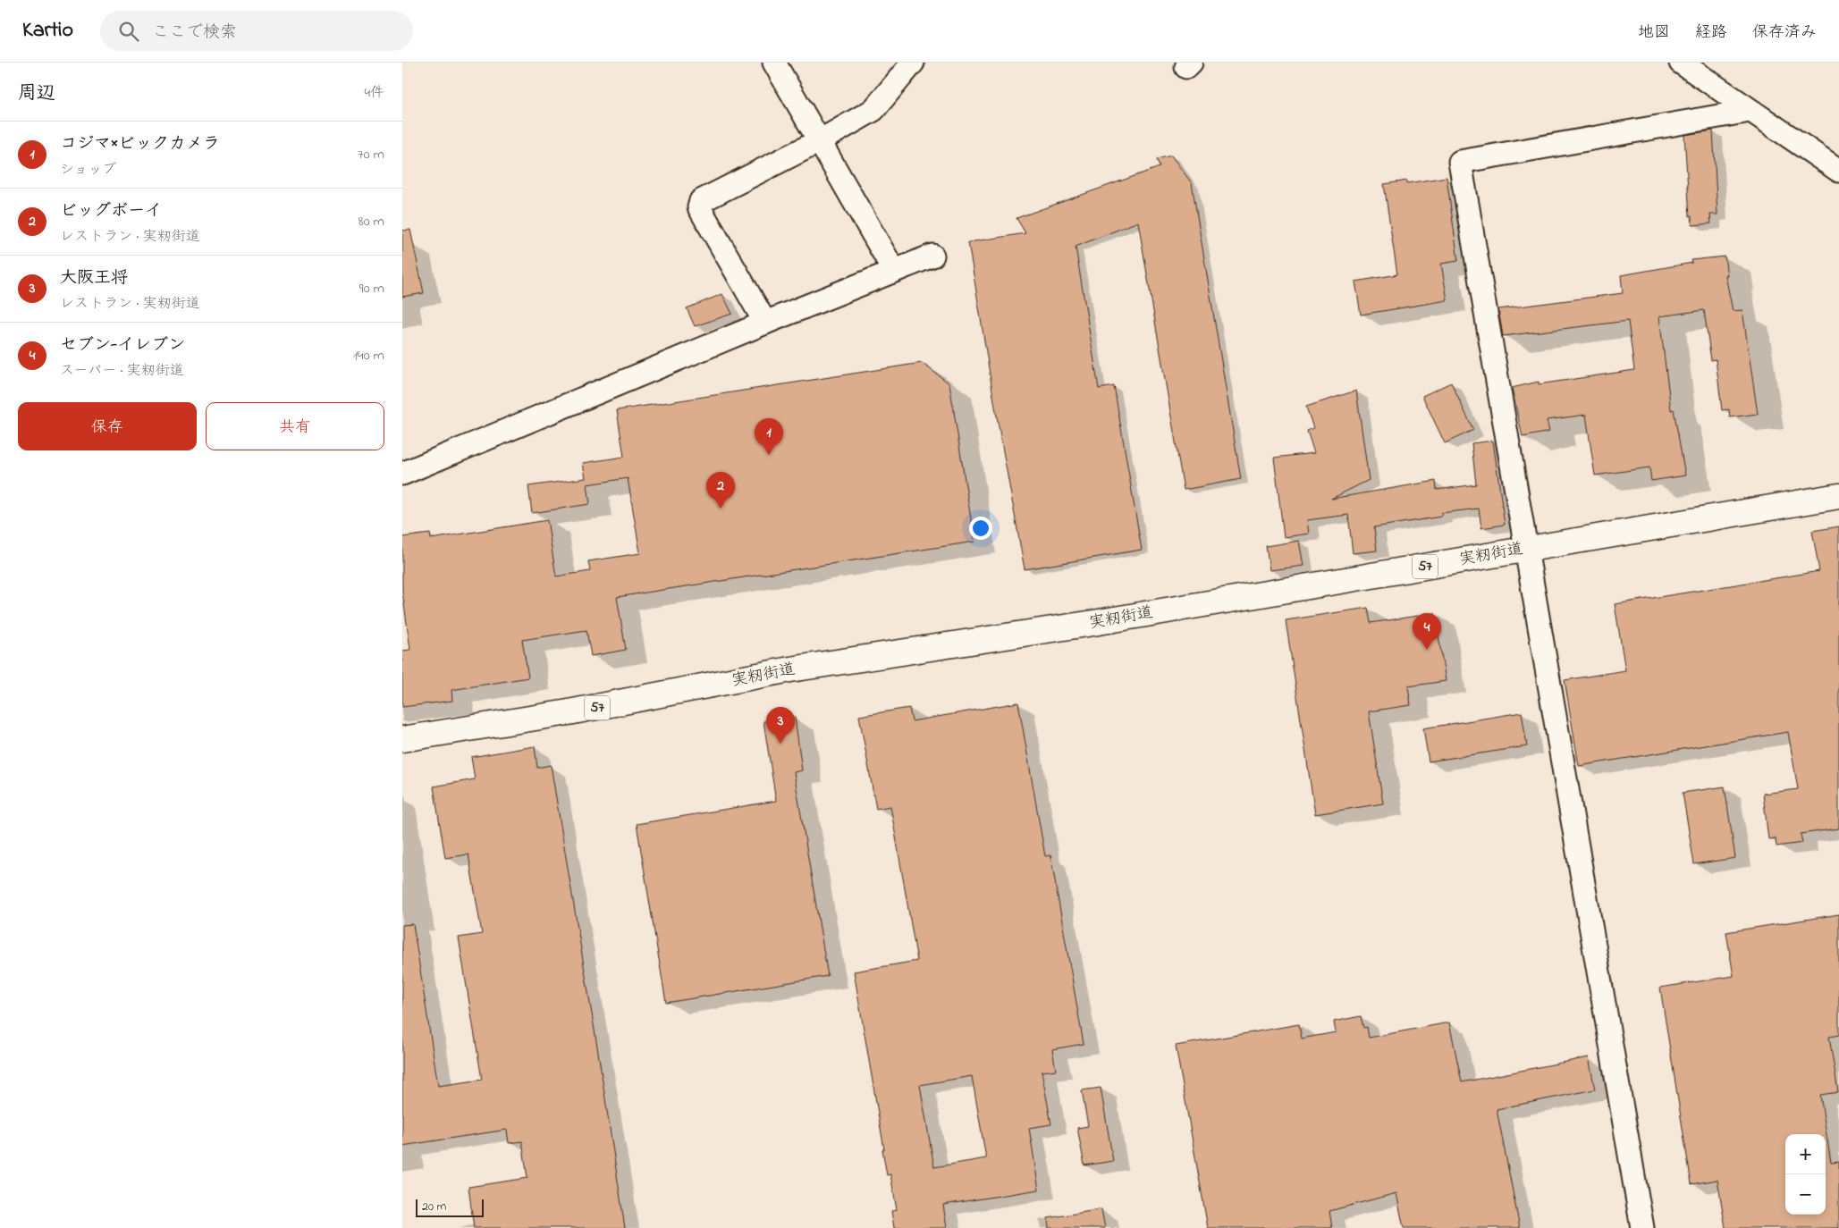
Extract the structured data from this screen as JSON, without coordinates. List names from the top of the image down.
{
  "streets": {
    "main road": ["実籾街道", "57"]
  },
  "scale_bar": "20 m",
  "page": {
    "header": "Kartio",
    "search": "ここで検索",
    "nav": ["地図", "経路", "保存済み"],
    "heading": ["周辺", "4件"],
    "list": [
      {
        "mark": "1",
        "name": "コジマ×ビックカメラ",
        "note": "ショップ",
        "value": "70 m"
      },
      {
        "mark": "2",
        "name": "ビッグボーイ",
        "note": "レストラン · 実籾街道",
        "value": "80 m"
      },
      {
        "mark": "3",
        "name": "大阪王将",
        "note": "レストラン · 実籾街道",
        "value": "90 m"
      },
      {
        "mark": "4",
        "name": "セブン-イレブン",
        "note": "スーパー · 実籾街道",
        "value": "140 m"
      }
    ],
    "buttons": ["保存", "共有"],
    "pins": [
      "1",
      "2",
      "4",
      "3"
    ],
    "map_buttons": ["+", "−"],
    "scale": "20 m"
  }
}
